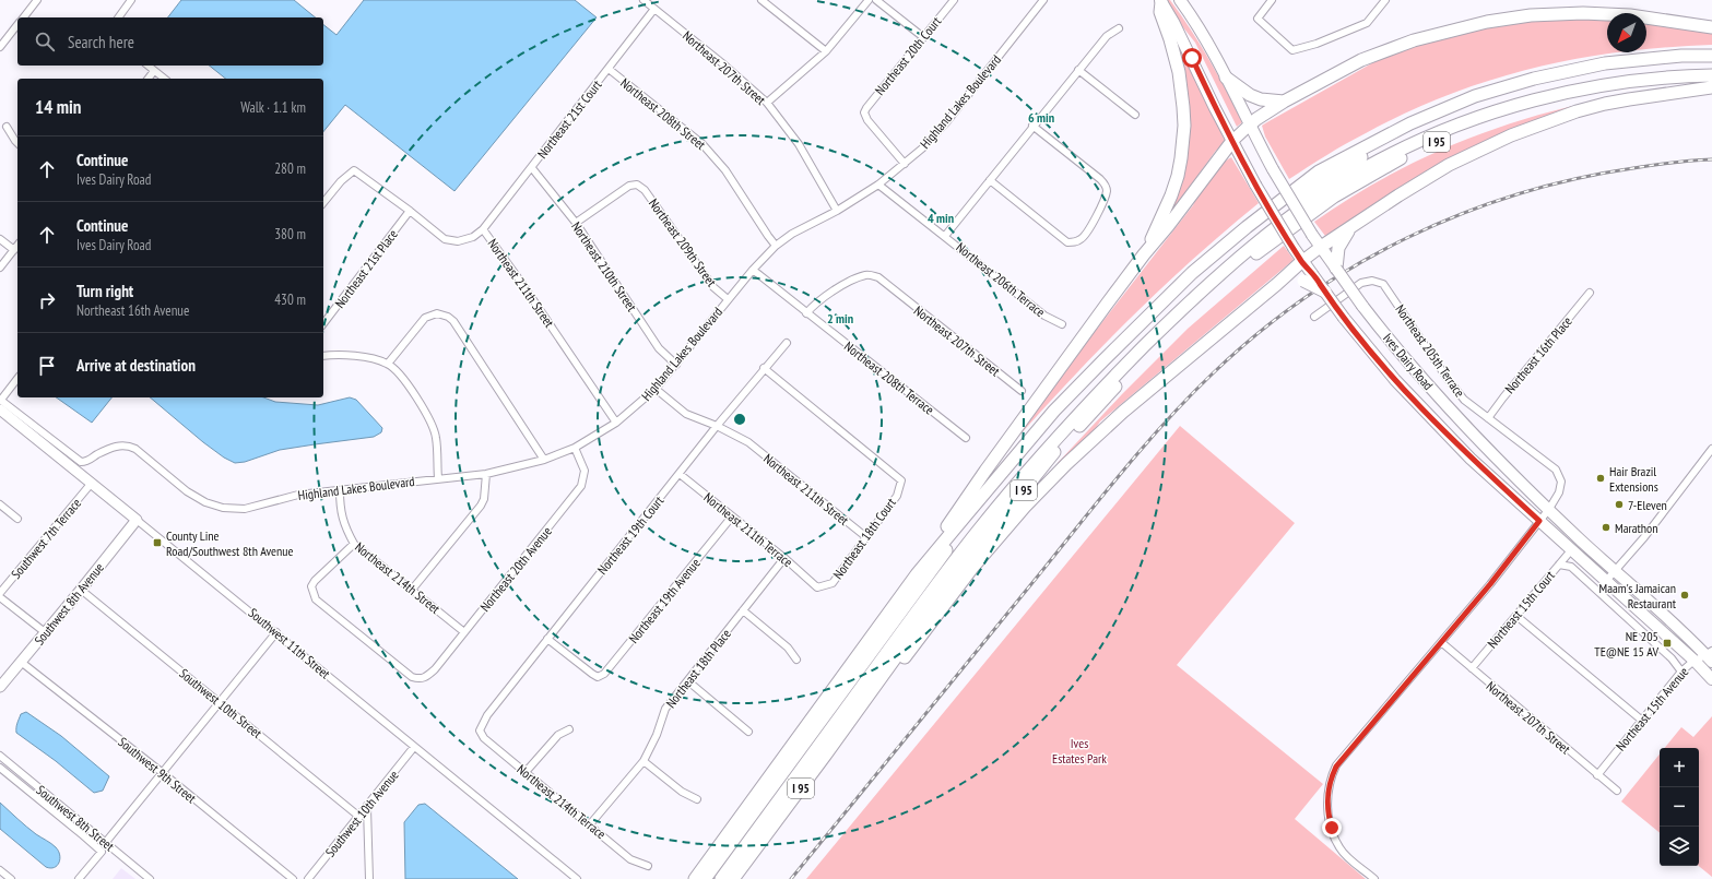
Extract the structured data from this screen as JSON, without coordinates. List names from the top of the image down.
{
  "streets": {
    "highway": ["I 95"],
    "main road": ["Ives Dairy Road"],
    "street": [
      "Northeast 20th Court",
      "Northeast 207th Street",
      "Highland Lakes Boulevard",
      "Northeast 208th Street",
      "Northeast 21st Court",
      "Northeast 209th Street",
      "Northeast 210th Street",
      "Northeast 21st Place",
      "Northeast 206th Terrace",
      "Northeast 211th Street",
      "Northeast 205th Terrace",
      "Northeast 16th Place",
      "Northeast 208th Terrace",
      "Northeast 211th Terrace",
      "Northeast 19th Court",
      "Southwest 7th Terrace",
      "Northeast 18th Court",
      "Northeast 20th Avenue",
      "Northeast 214th Street",
      "Northeast 19th Avenue",
      "Southwest 8th Avenue",
      "Northeast 15th Court",
      "Southwest 11th Street",
      "Northeast 18th Place",
      "Southwest 10th Street",
      "Northeast 15th Avenue",
      "Southwest 9th Street",
      "Northeast 214th Terrace",
      "Southwest 10th Avenue",
      "Southwest 8th Street"
    ]
  },
  "crossings": [
    ["Northeast 20th Court", "Highland Lakes Boulevard"],
    ["Northeast 207th Street", "Highland Lakes Boulevard"],
    ["Northeast 207th Street", "Northeast 21st Court"],
    ["Northeast 207th Street", "Northeast 205th Terrace"],
    ["Northeast 207th Street", "Northeast 208th Terrace"],
    ["Northeast 207th Street", "Northeast 15th Court"],
    ["Northeast 207th Street", "Northeast 15th Avenue"],
    ["Highland Lakes Boulevard", "Northeast 208th Street"],
    ["Highland Lakes Boulevard", "Northeast 209th Street"],
    ["Highland Lakes Boulevard", "Northeast 210th Street"],
    ["Highland Lakes Boulevard", "Northeast 206th Terrace"],
    ["Highland Lakes Boulevard", "Northeast 211th Street"],
    ["Highland Lakes Boulevard", "Northeast 208th Terrace"],
    ["Highland Lakes Boulevard", "Northeast 20th Avenue"],
    ["Highland Lakes Boulevard", "Northeast 214th Street"],
    ["Highland Lakes Boulevard", "Southwest 11th Street"],
    ["Northeast 208th Street", "Northeast 21st Court"],
    ["Northeast 21st Court", "Northeast 210th Street"],
    ["Northeast 21st Court", "Northeast 211th Street"],
    ["Northeast 209th Street", "Northeast 210th Street"],
    ["Northeast 21st Place", "Northeast 211th Street"],
    ["Northeast 211th Street", "Northeast 19th Court"],
    ["Northeast 211th Street", "Northeast 18th Court"],
    ["Northeast 205th Terrace", "Northeast 16th Place"],
    ["Northeast 205th Terrace", "Ives Dairy Road"],
    ["Ives Dairy Road", "Northeast 15th Court"],
    ["Ives Dairy Road", "Northeast 15th Avenue"],
    ["Northeast 211th Terrace", "Northeast 19th Court"],
    ["Northeast 211th Terrace", "Northeast 18th Court"],
    ["Northeast 211th Terrace", "Northeast 19th Avenue"],
    ["Northeast 211th Terrace", "Northeast 18th Place"],
    ["Northeast 19th Court", "Northeast 18th Court"],
    ["Northeast 19th Court", "Northeast 19th Avenue"],
    ["Northeast 19th Court", "Northeast 214th Terrace"],
    ["Southwest 7th Terrace", "Southwest 11th Street"],
    ["Northeast 20th Avenue", "Northeast 214th Street"],
    ["Southwest 8th Avenue", "Southwest 11th Street"],
    ["Southwest 8th Avenue", "Southwest 10th Street"],
    ["Southwest 8th Avenue", "Southwest 9th Street"],
    ["Southwest 11th Street", "Southwest 10th Avenue"],
    ["Northeast 18th Place", "Northeast 214th Terrace"],
    ["Southwest 10th Street", "Southwest 10th Avenue"]
  ],
  "parks": ["Ives Estates Park"],
  "places": {
    "other": [
      "Hair Brazil Extensions",
      "7-Eleven",
      "Marathon",
      "Maam's Jamaican Restaurant"
    ],
    "transit": ["County Line Road/Southwest 8th Avenue", "NE 205 TE@NE 15 AV"]
  },
  "north": "bottom left",
  "page": {
    "search": "Search here",
    "heading": ["14 min", "Walk · 1.1 km"],
    "list": [
      ["Continue", "Ives Dairy Road", "280 m"],
      ["Continue", "Ives Dairy Road", "380 m"],
      ["Turn right", "Northeast 16th Avenue", "430 m"],
      "Arrive at destination"
    ],
    "map_buttons": ["+", "−"]
  },
  "rings": ["6 min", "4 min", "2 min"]
}
